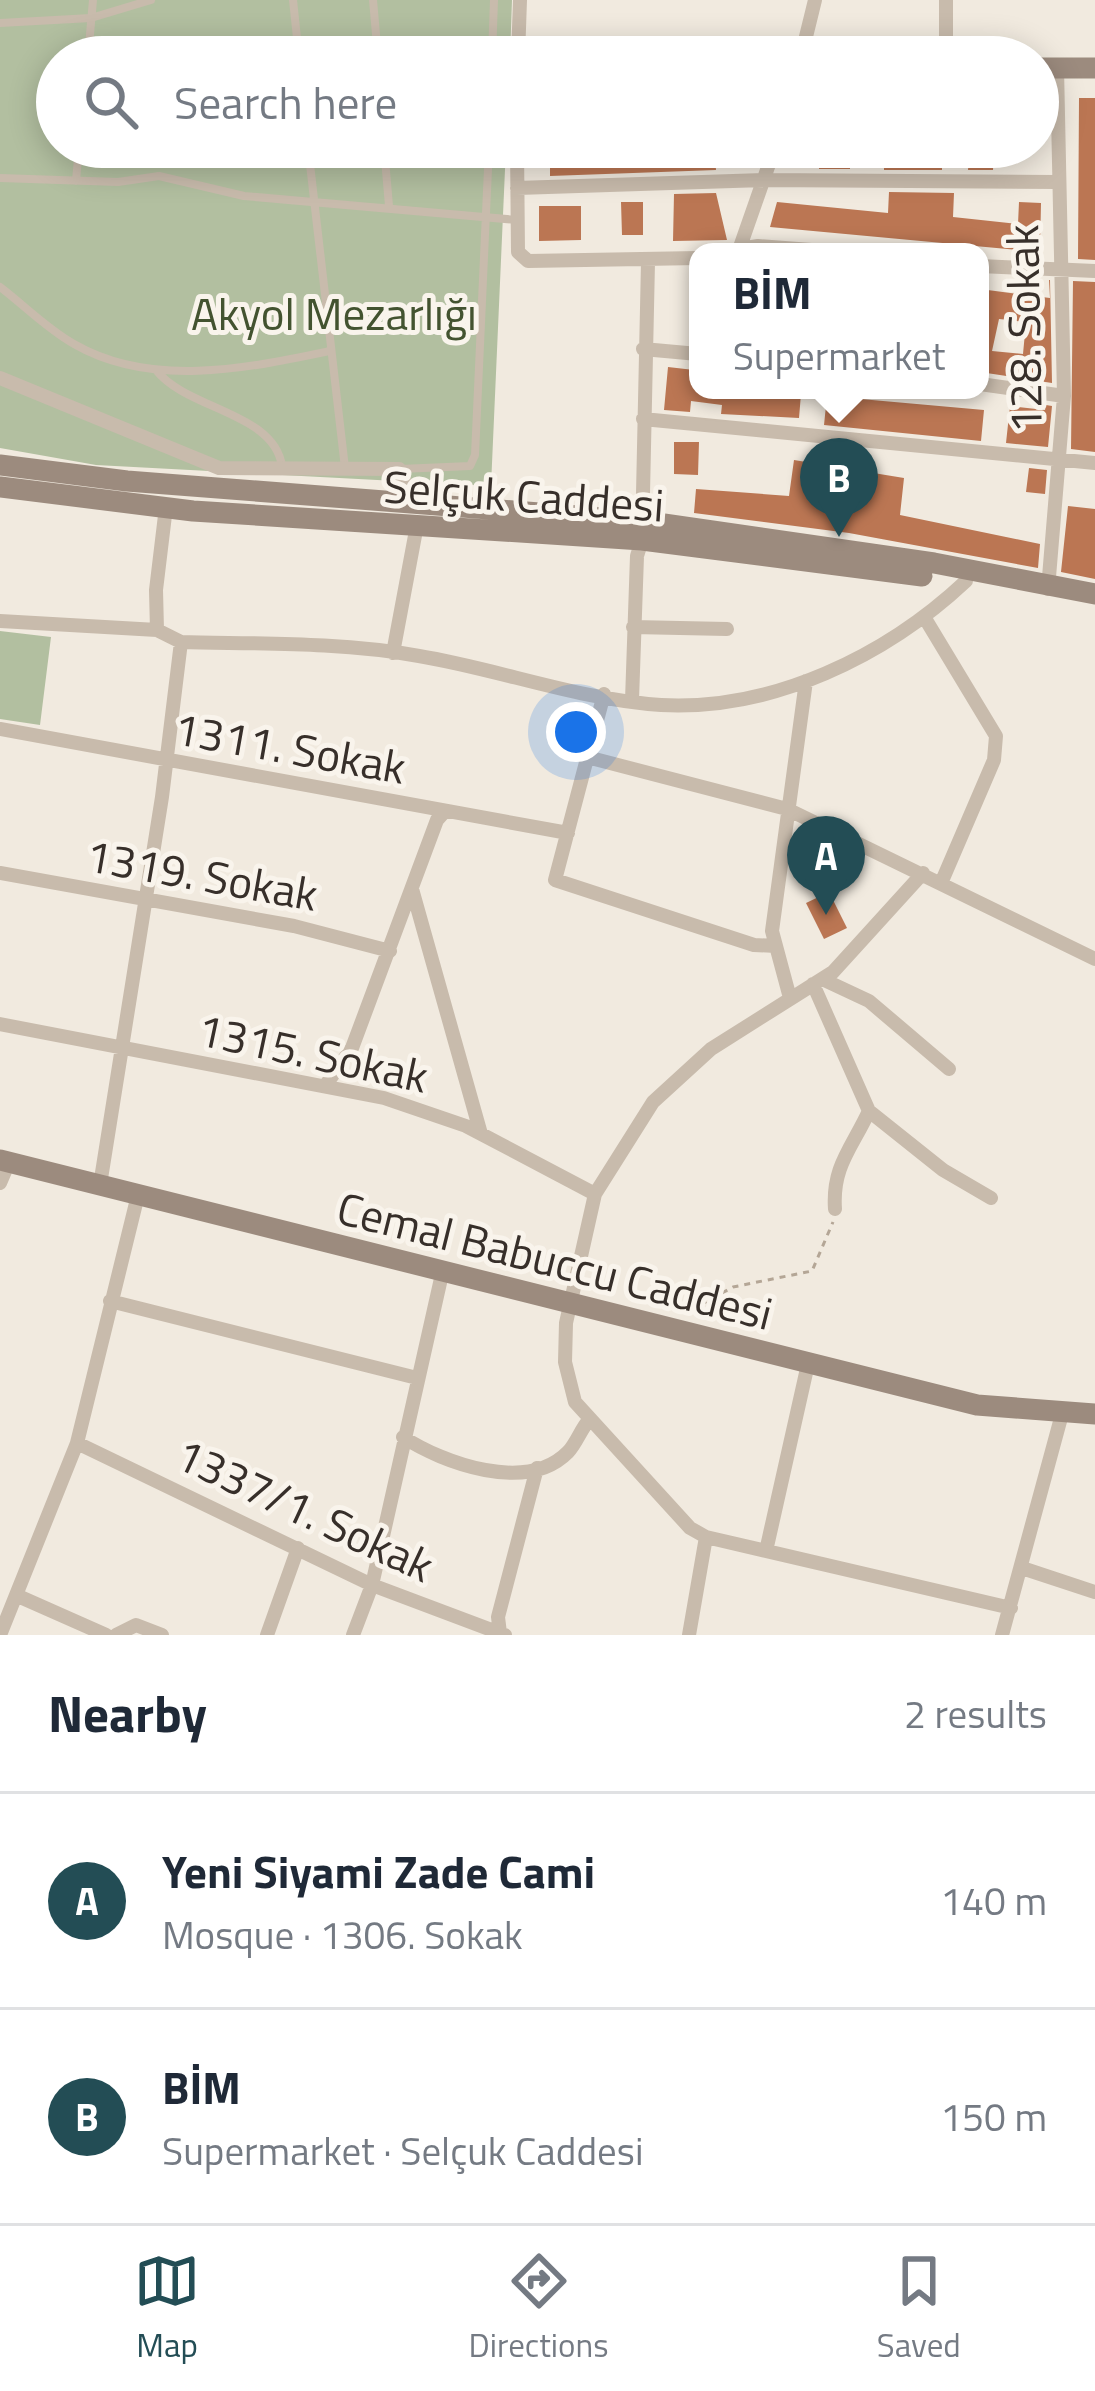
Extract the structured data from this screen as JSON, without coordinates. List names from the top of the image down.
{
  "streets": {
    "main road": ["Selçuk Caddesi", "Cemal Babuccu Caddesi"],
    "street": [
      "128. Sokak",
      "1311. Sokak",
      "1319. Sokak",
      "1315. Sokak",
      "1337/1. Sokak"
    ]
  },
  "crossings": [
    ["128. Sokak", "Selçuk Caddesi"]
  ],
  "parks": ["Akyol Mezarlığı"],
  "page": {
    "search": "Search here",
    "popup": ["BİM", "Supermarket"],
    "pins": ["B", "A"],
    "heading": ["Nearby", "2 results"],
    "list": [
      {
        "mark": "A",
        "name": "Yeni Siyami Zade Cami",
        "note": "Mosque · 1306. Sokak",
        "value": "140 m"
      },
      {
        "mark": "B",
        "name": "BİM",
        "note": "Supermarket · Selçuk Caddesi",
        "value": "150 m"
      }
    ],
    "nav": ["Map", "Directions", "Saved"]
  }
}
